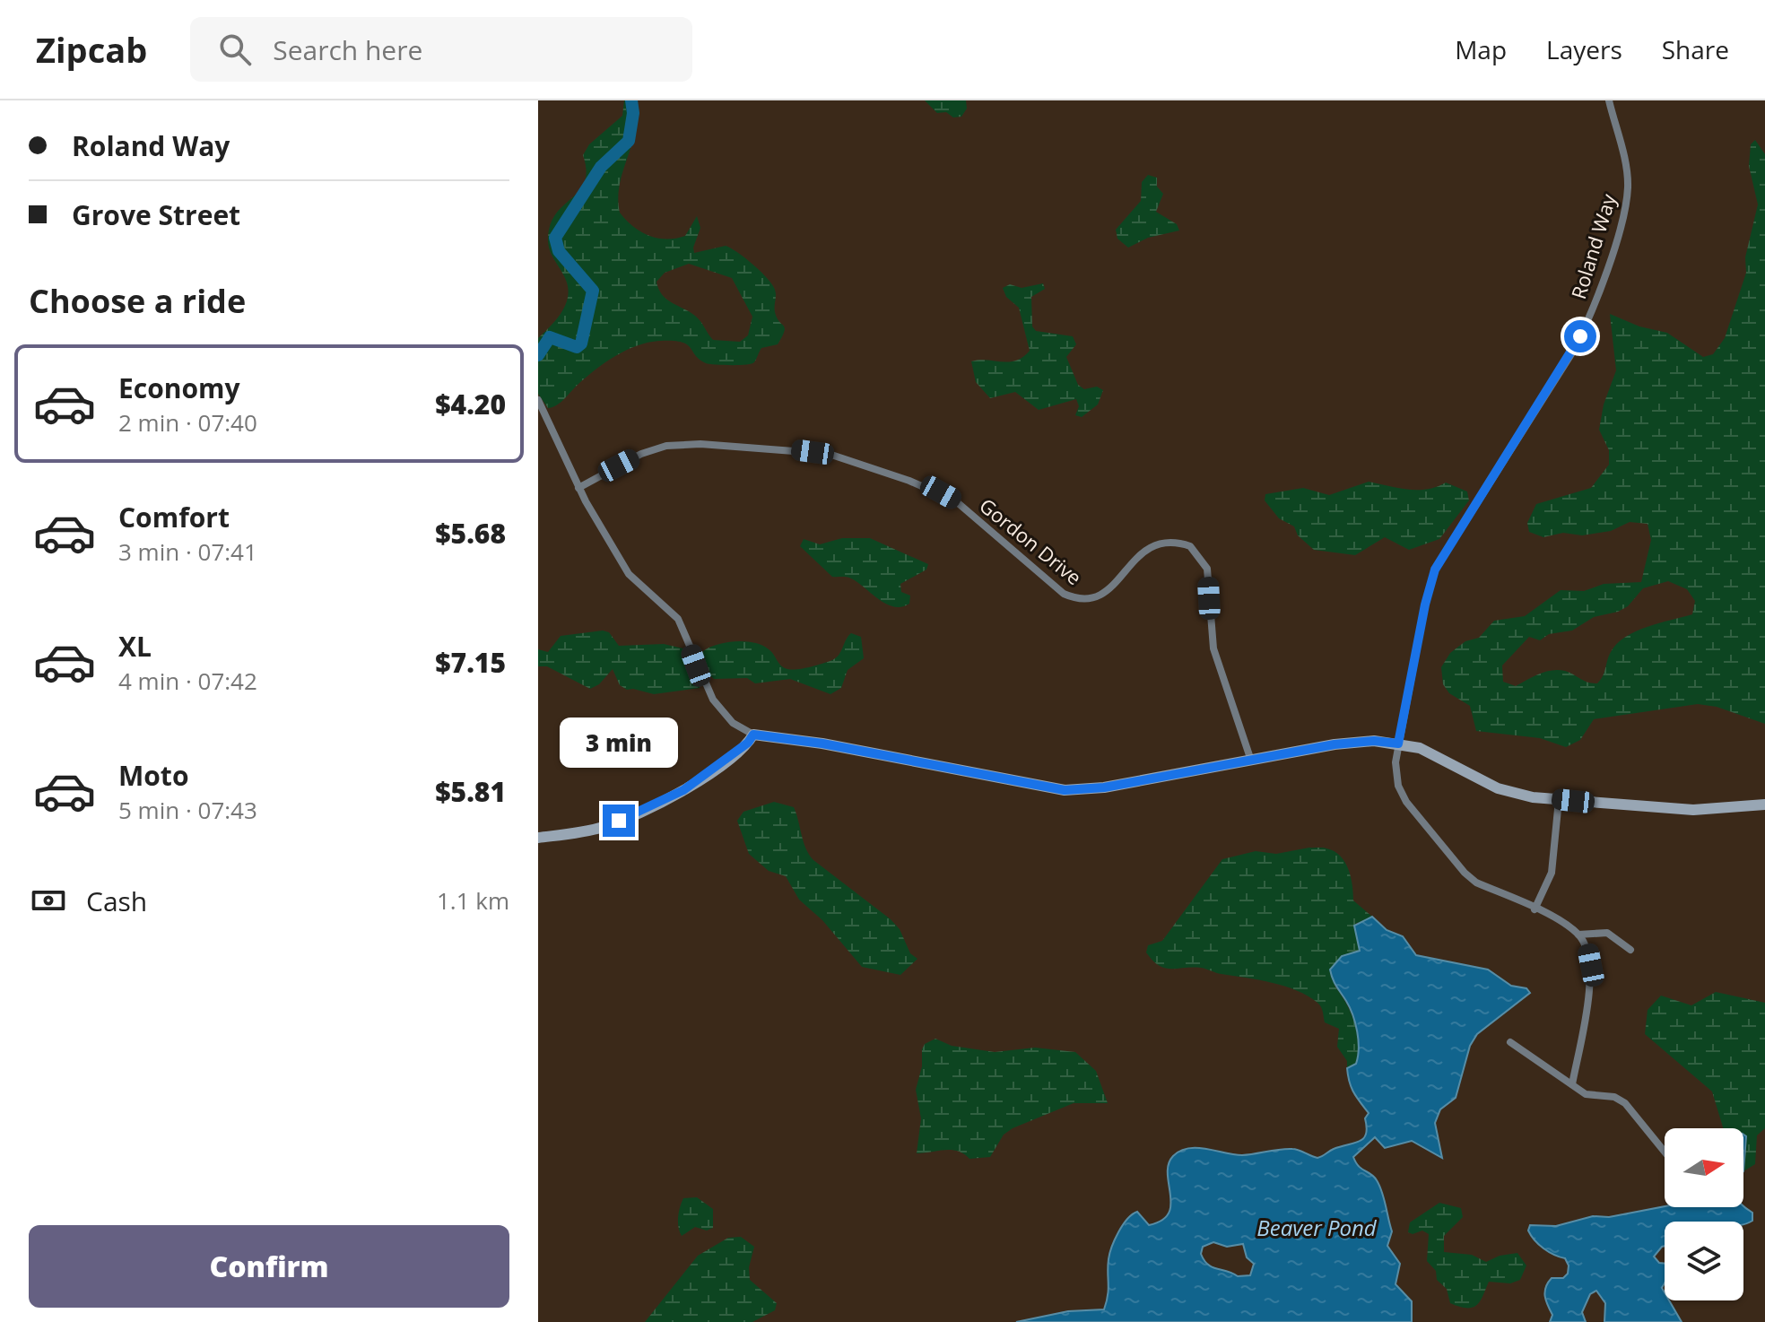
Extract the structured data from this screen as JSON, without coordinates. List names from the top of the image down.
{
  "streets": {
    "street": ["Roland Way", "Gordon Drive"]
  },
  "water": ["Beaver Pond"],
  "north": "right",
  "page": {
    "header": "Zipcab",
    "search": "Search here",
    "nav": ["Map", "Layers", "Share"],
    "banner": ["Roland Way", "Grove Street"],
    "heading": "Choose a ride",
    "list": [
      {
        "name": "Economy",
        "note": "2 min · 07:40",
        "value": "$4.20"
      },
      {
        "name": "Comfort",
        "note": "3 min · 07:41",
        "value": "$5.68"
      },
      {
        "name": "XL",
        "note": "4 min · 07:42",
        "value": "$7.15"
      },
      {
        "name": "Moto",
        "note": "5 min · 07:43",
        "value": "$5.81"
      }
    ],
    "bubble": "3 min",
    "pay": ["Cash", "1.1 km"],
    "buttons": "Confirm"
  }
}
